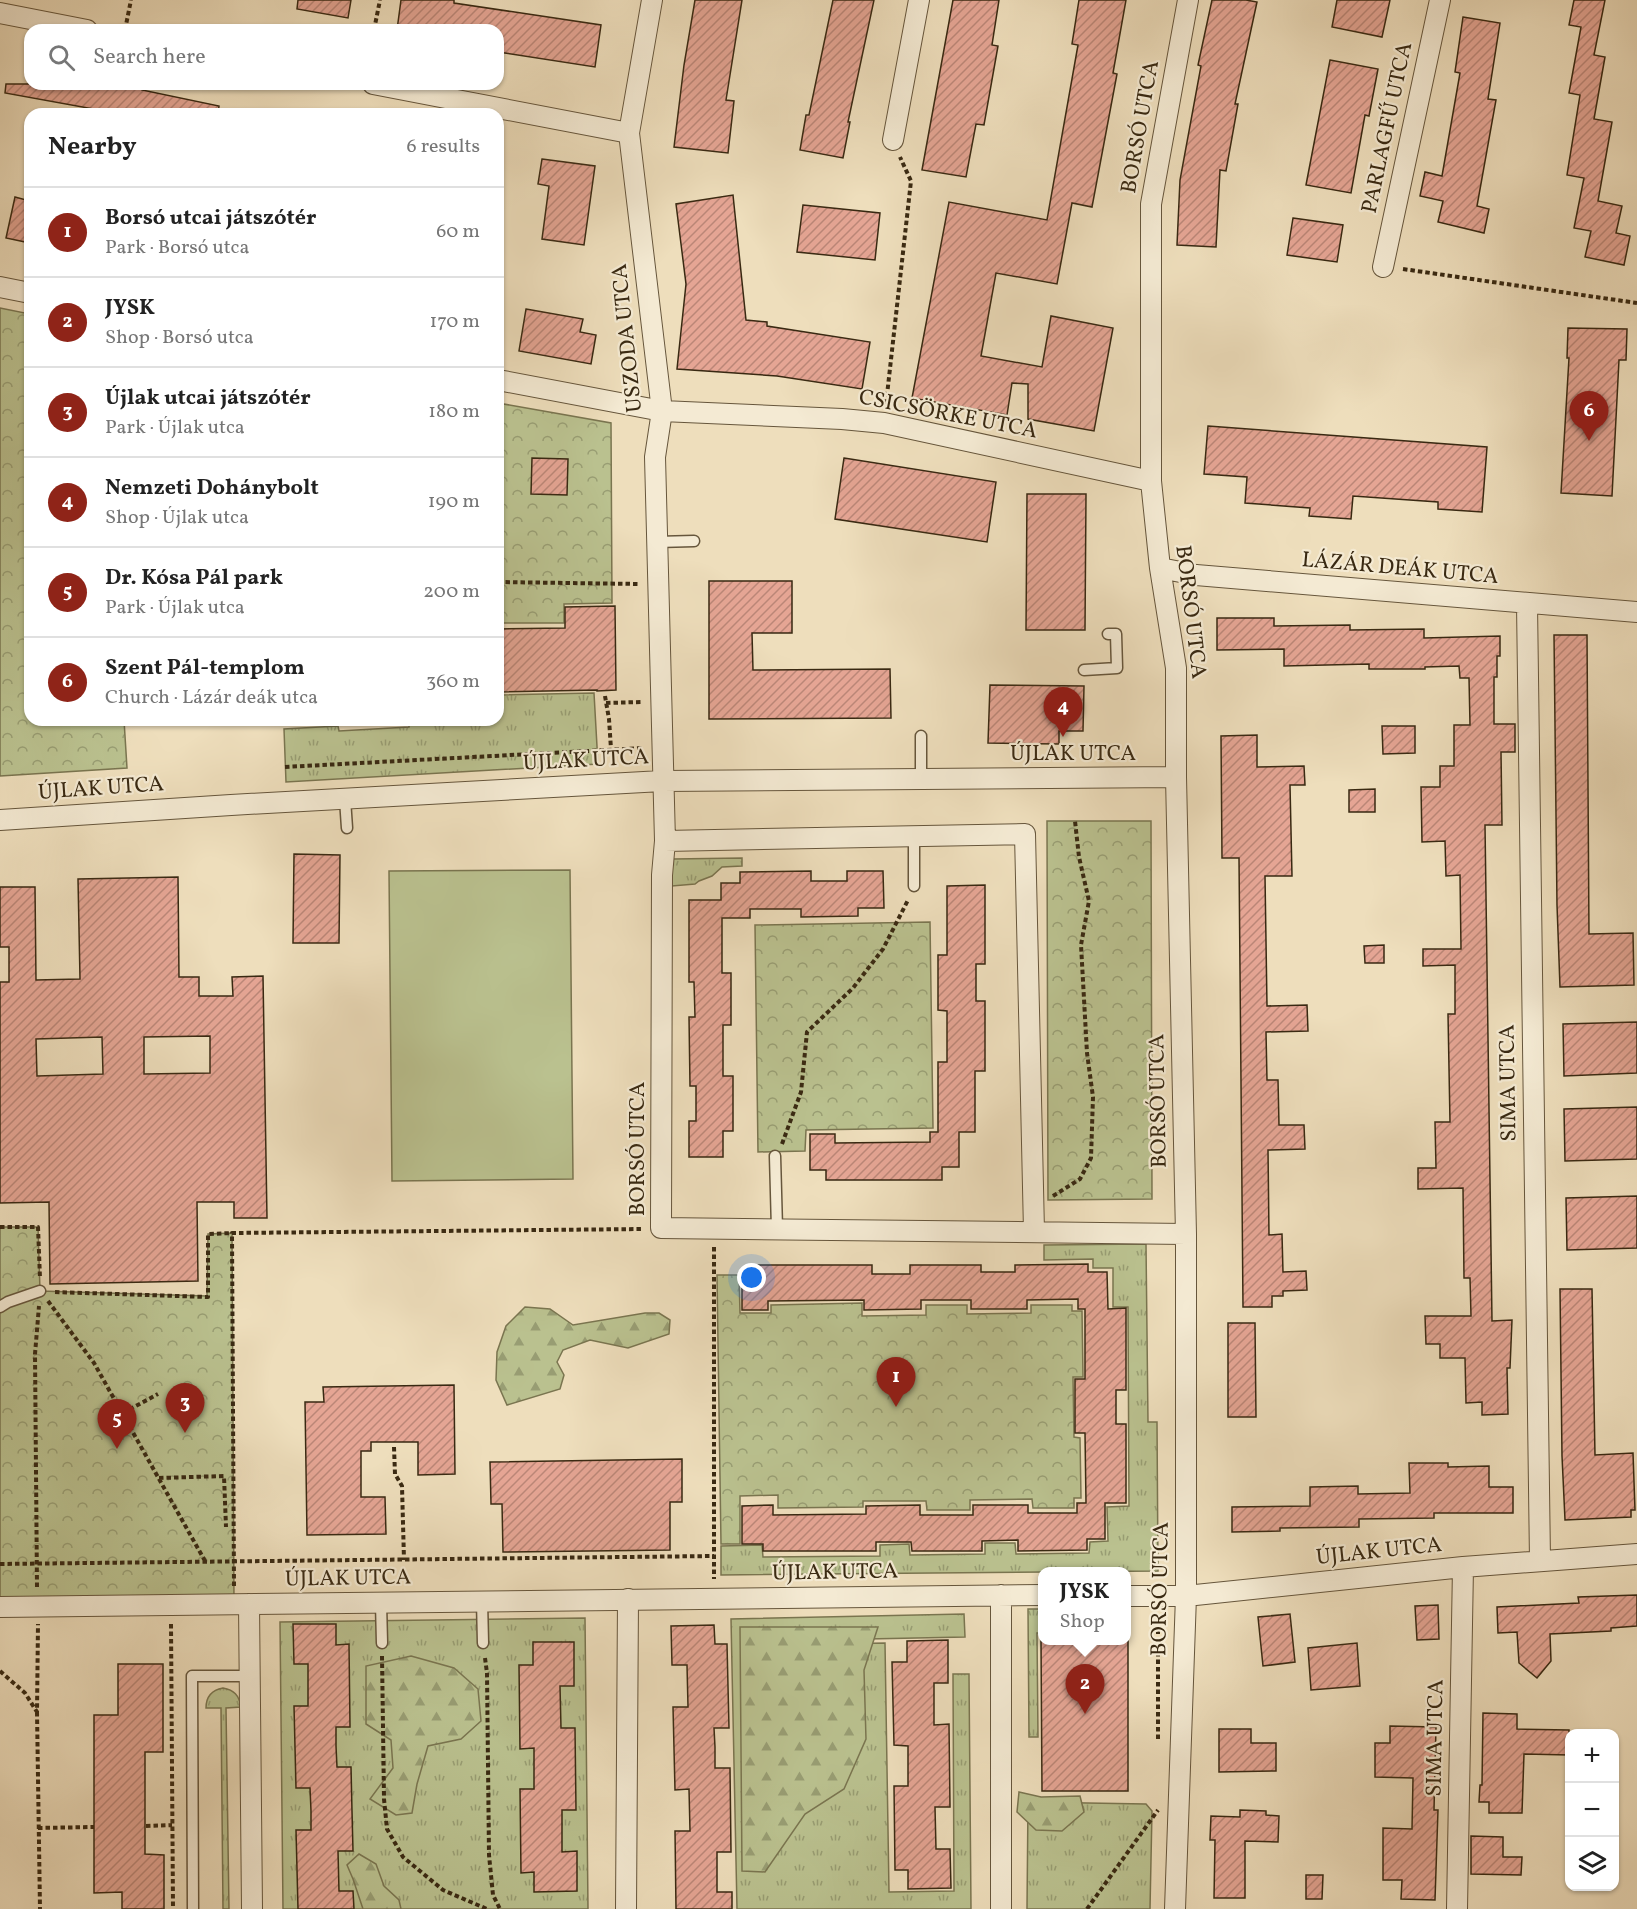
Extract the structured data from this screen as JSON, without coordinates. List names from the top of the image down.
{
  "streets": {
    "street": [
      "BORSÓ UTCA",
      "PARLAGFŰ UTCA",
      "USZODA UTCA",
      "CSICSÖRKE UTCA",
      "LÁZÁR DEÁK UTCA",
      "ÚJLAK UTCA",
      "SIMA UTCA"
    ]
  },
  "crossings": [
    ["BORSÓ UTCA", "USZODA UTCA"],
    ["BORSÓ UTCA", "CSICSÖRKE UTCA"],
    ["BORSÓ UTCA", "LÁZÁR DEÁK UTCA"],
    ["BORSÓ UTCA", "ÚJLAK UTCA"],
    ["USZODA UTCA", "CSICSÖRKE UTCA"],
    ["USZODA UTCA", "ÚJLAK UTCA"],
    ["LÁZÁR DEÁK UTCA", "SIMA UTCA"],
    ["ÚJLAK UTCA", "SIMA UTCA"]
  ],
  "page": {
    "search": "Search here",
    "heading": ["Nearby", "6 results"],
    "list": [
      {
        "mark": "1",
        "name": "Borsó utcai játszótér",
        "note": "Park · Borsó utca",
        "value": "60 m"
      },
      {
        "mark": "2",
        "name": "JYSK",
        "note": "Shop · Borsó utca",
        "value": "170 m"
      },
      {
        "mark": "3",
        "name": "Újlak utcai játszótér",
        "note": "Park · Újlak utca",
        "value": "180 m"
      },
      {
        "mark": "4",
        "name": "Nemzeti Dohánybolt",
        "note": "Shop · Újlak utca",
        "value": "190 m"
      },
      {
        "mark": "5",
        "name": "Dr. Kósa Pál park",
        "note": "Park · Újlak utca",
        "value": "200 m"
      },
      {
        "mark": "6",
        "name": "Szent Pál-templom",
        "note": "Church · Lázár deák utca",
        "value": "360 m"
      }
    ],
    "pins": [
      "6",
      "4",
      "1",
      "3",
      "5",
      "2"
    ],
    "popup": ["JYSK", "Shop"],
    "map_buttons": ["+", "−"]
  }
}
